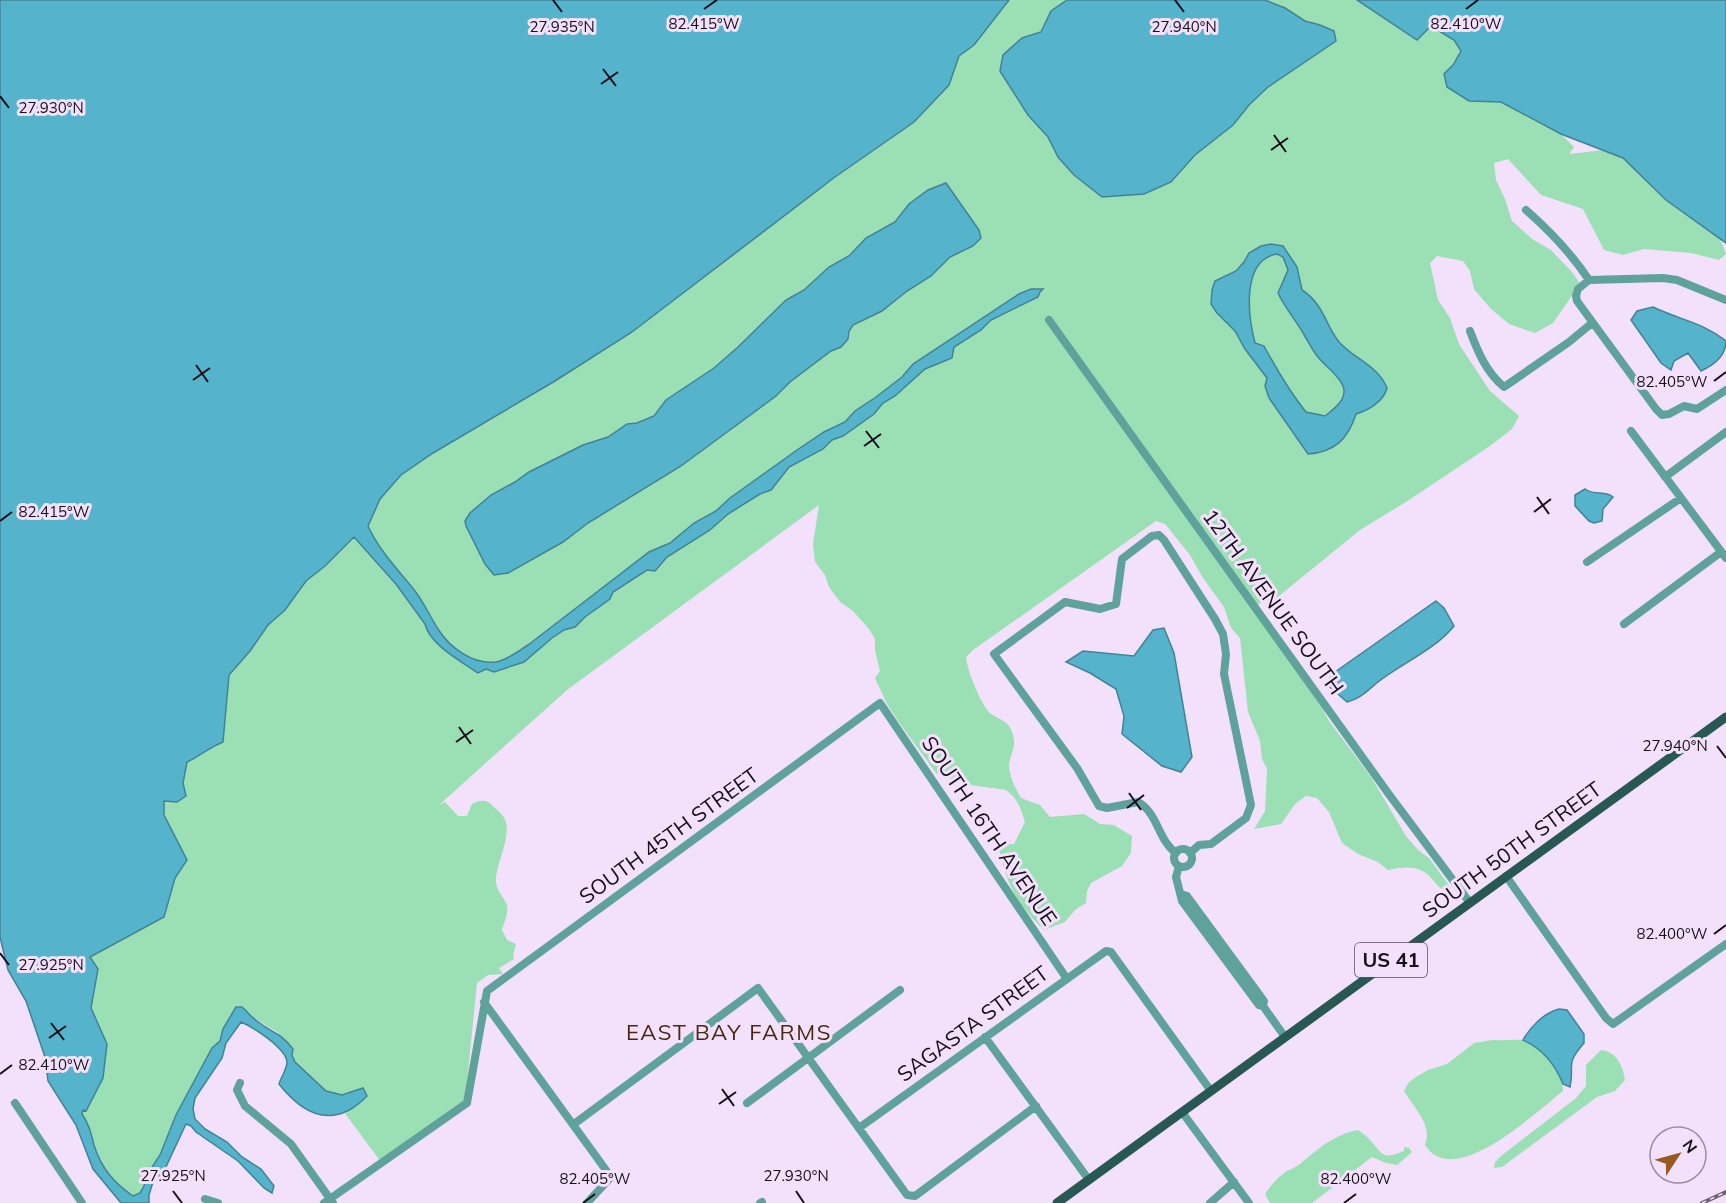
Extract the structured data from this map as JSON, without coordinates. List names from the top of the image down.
{
  "streets": {
    "main road": ["SOUTH 50TH STREET", "US 41"],
    "street": [
      "12TH AVENUE SOUTH",
      "SOUTH 16TH AVENUE",
      "SOUTH 45TH STREET",
      "SAGASTA STREET"
    ]
  },
  "crossings": [
    ["12TH AVENUE SOUTH", "SOUTH 50TH STREET"],
    ["SOUTH 16TH AVENUE", "SOUTH 45TH STREET"],
    ["SOUTH 16TH AVENUE", "SAGASTA STREET"],
    ["SOUTH 50TH STREET", "SAGASTA STREET"]
  ],
  "districts": ["EAST BAY FARMS"],
  "north": "top right",
  "coordinates": [
    "82.415°W",
    "82.410°W",
    "27.935°N",
    "27.940°N",
    "27.930°N",
    "82.405°W",
    "82.400°W",
    "27.925°N"
  ]
}
